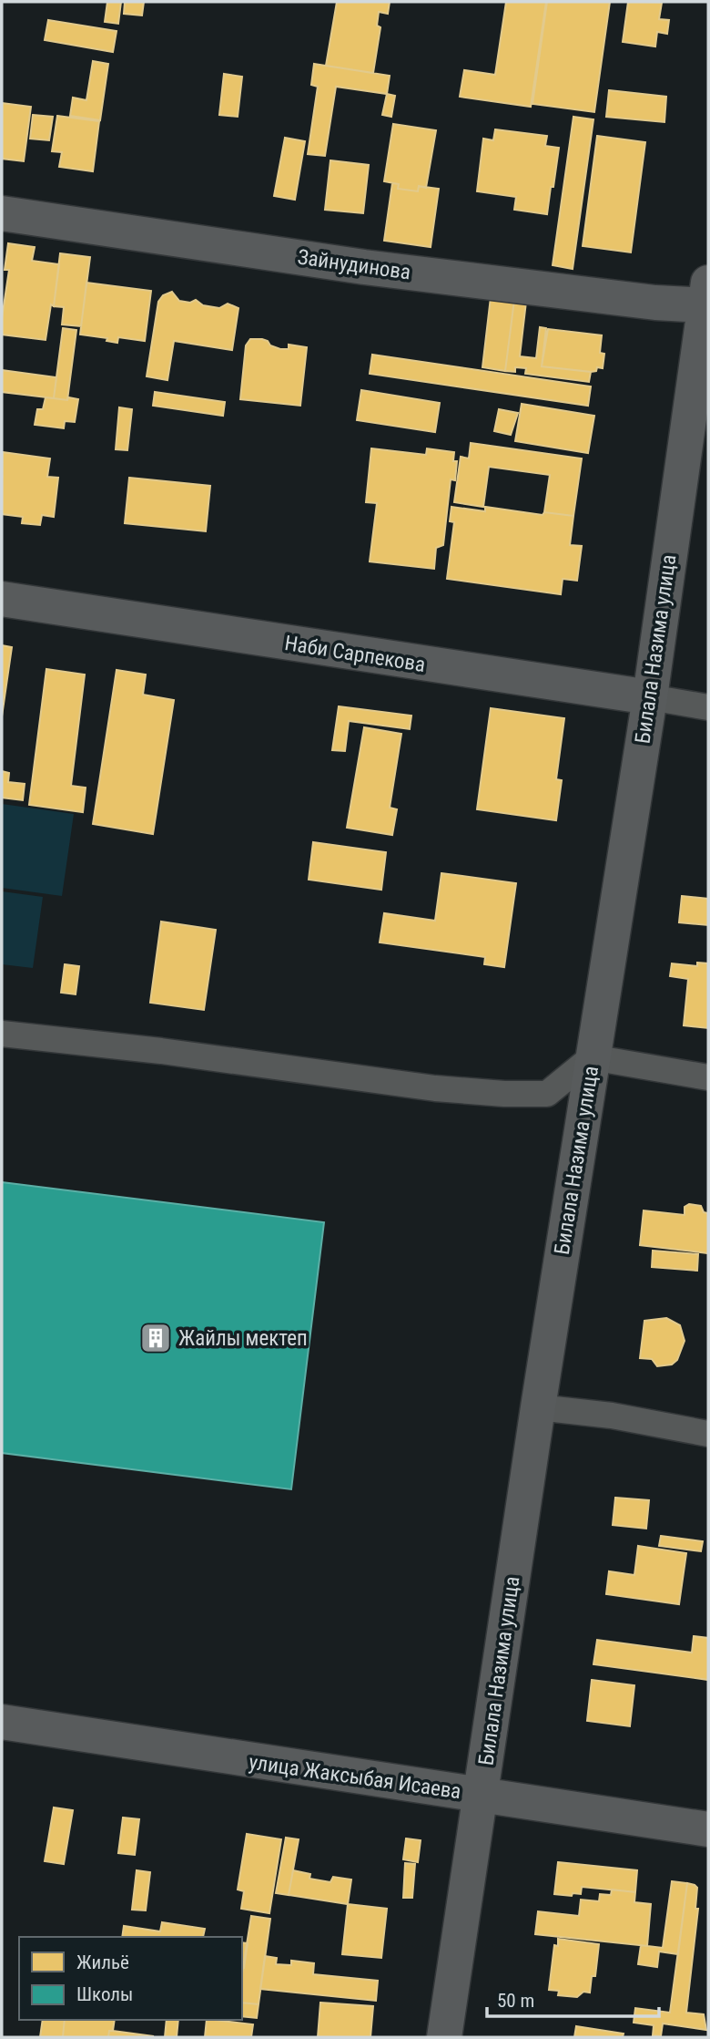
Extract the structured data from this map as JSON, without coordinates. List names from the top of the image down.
{
  "streets": {
    "street": [
      "Зайнудинова",
      "Билала Назима улица",
      "Наби Сарпекова",
      "улица Жаксыбая Исаева"
    ]
  },
  "crossings": [
    ["Зайнудинова", "Билала Назима улица"],
    ["Билала Назима улица", "Наби Сарпекова"],
    ["Билала Назима улица", "улица Жаксыбая Исаева"]
  ],
  "places": {
    "building": ["Жайлы мектеп"]
  },
  "legend": ["Жильё", "Школы"],
  "scale_bar": "50 m"
}
